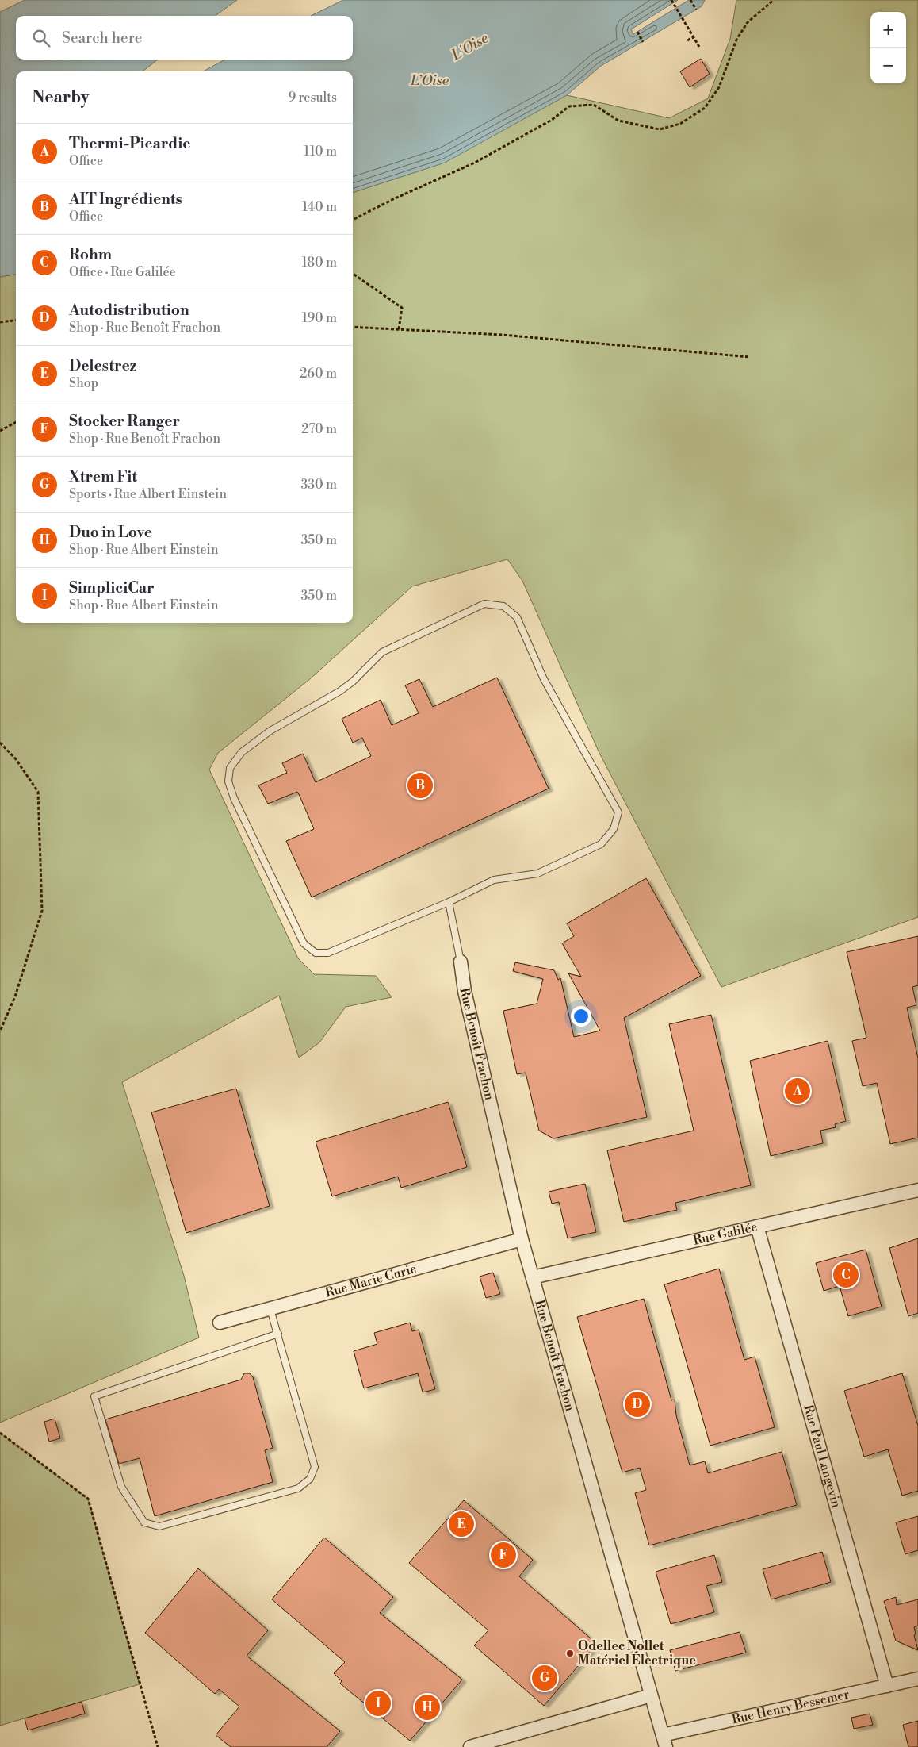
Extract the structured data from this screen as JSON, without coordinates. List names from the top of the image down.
{
  "streets": {
    "street": [
      "Rue Benoît Frachon",
      "Rue Galilée",
      "Rue Marie Curie",
      "Rue Paul Langevin",
      "Rue Henry Bessemer"
    ]
  },
  "crossings": [
    ["Rue Benoît Frachon", "Rue Galilée"],
    ["Rue Benoît Frachon", "Rue Marie Curie"],
    ["Rue Benoît Frachon", "Rue Henry Bessemer"],
    ["Rue Galilée", "Rue Paul Langevin"],
    ["Rue Paul Langevin", "Rue Henry Bessemer"]
  ],
  "water": ["L'Oise", "L’Oise"],
  "places": ["Odellec Nollet Matériel Électrique"],
  "page": {
    "map_buttons": ["+", "−"],
    "search": "Search here",
    "heading": ["Nearby", "9 results"],
    "list": [
      {
        "mark": "A",
        "name": "Thermi-Picardie",
        "note": "Office",
        "value": "110 m"
      },
      {
        "mark": "B",
        "name": "AIT Ingrédients",
        "note": "Office",
        "value": "140 m"
      },
      {
        "mark": "C",
        "name": "Rohm",
        "note": "Office · Rue Galilée",
        "value": "180 m"
      },
      {
        "mark": "D",
        "name": "Autodistribution",
        "note": "Shop · Rue Benoît Frachon",
        "value": "190 m"
      },
      {
        "mark": "E",
        "name": "Delestrez",
        "note": "Shop",
        "value": "260 m"
      },
      {
        "mark": "F",
        "name": "Stocker Ranger",
        "note": "Shop · Rue Benoît Frachon",
        "value": "270 m"
      },
      {
        "mark": "G",
        "name": "Xtrem Fit",
        "note": "Sports · Rue Albert Einstein",
        "value": "330 m"
      },
      {
        "mark": "H",
        "name": "Duo in Love",
        "note": "Shop · Rue Albert Einstein",
        "value": "350 m"
      },
      {
        "mark": "I",
        "name": "SimpliciCar",
        "note": "Shop · Rue Albert Einstein",
        "value": "350 m"
      }
    ],
    "pins": [
      "B",
      "A",
      "C",
      "D",
      "E",
      "F",
      "G",
      "I",
      "H"
    ]
  }
}
